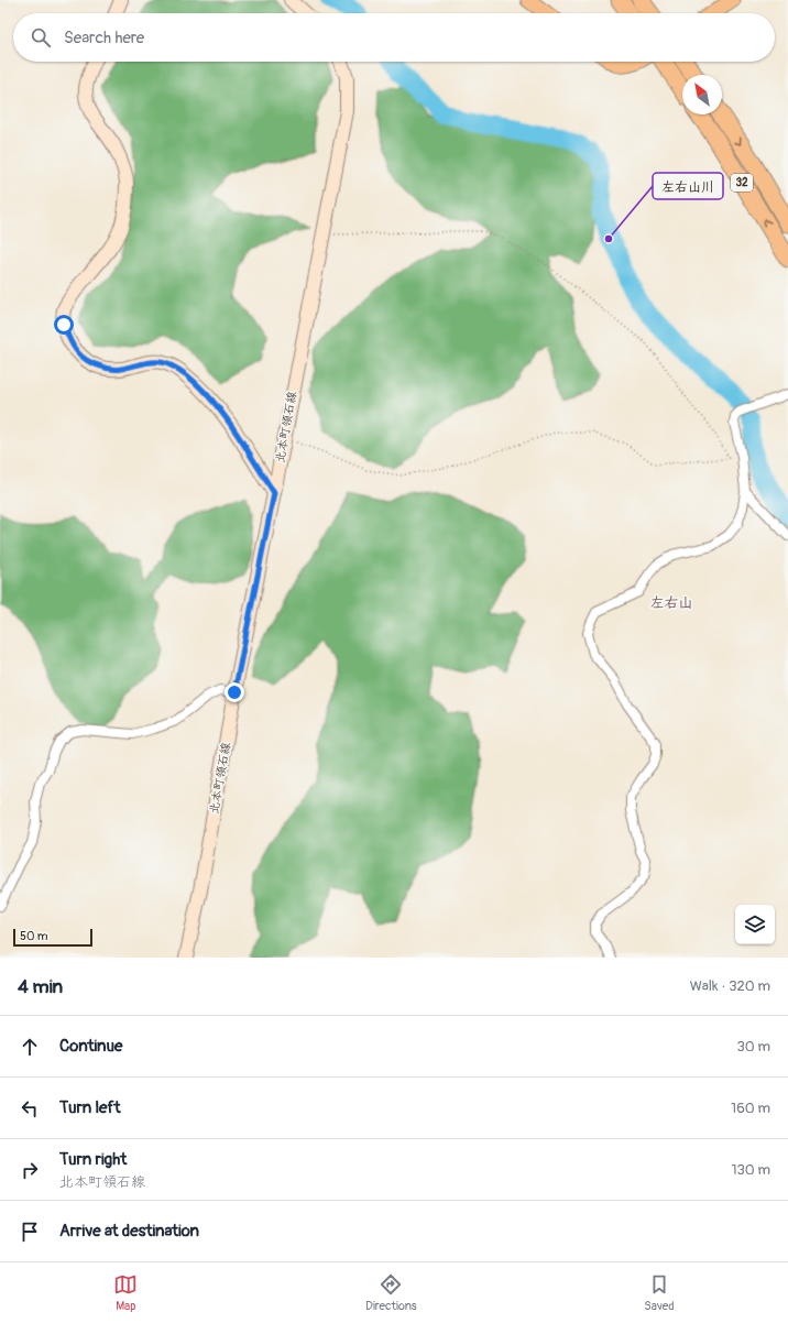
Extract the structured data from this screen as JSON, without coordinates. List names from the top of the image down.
{
  "streets": {
    "highway": ["32"],
    "main road": ["北本町領石線"]
  },
  "districts": ["左右山"],
  "places": ["左右山川"],
  "scale_bar": "50 m",
  "north": "top left",
  "page": {
    "search": "Search here",
    "scale": "50 m",
    "heading": ["4 min", "Walk · 320 m"],
    "list": [
      ["Continue", "30 m"],
      ["Turn left", "160 m"],
      ["Turn right", "北本町領石線", "130 m"],
      "Arrive at destination"
    ],
    "nav": ["Map", "Directions", "Saved"]
  }
}
